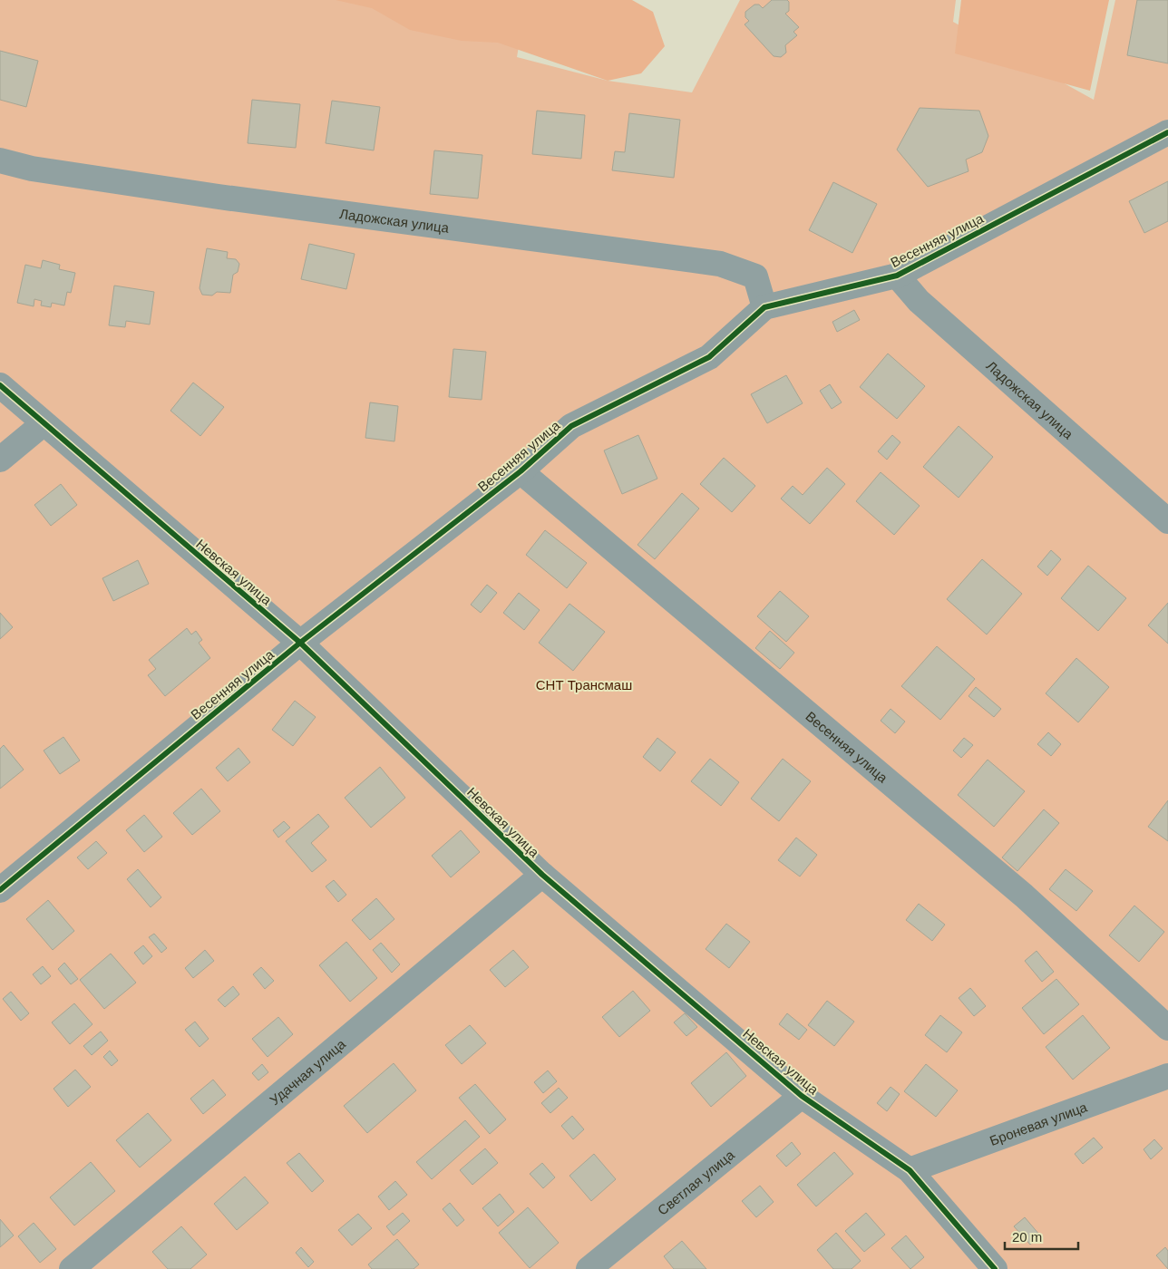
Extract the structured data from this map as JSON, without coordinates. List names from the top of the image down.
{
  "streets": {
    "street": [
      "Ладожская улица",
      "Весенняя улица",
      "Невская улица",
      "Удачная улица",
      "Броневая улица",
      "Светлая улица"
    ]
  },
  "crossings": [
    ["Ладожская улица", "Весенняя улица"],
    ["Весенняя улица", "Невская улица"],
    ["Невская улица", "Удачная улица"],
    ["Невская улица", "Броневая улица"],
    ["Невская улица", "Светлая улица"]
  ],
  "parks": ["СНТ Трансмаш"],
  "scale_bar": "20 m"
}
